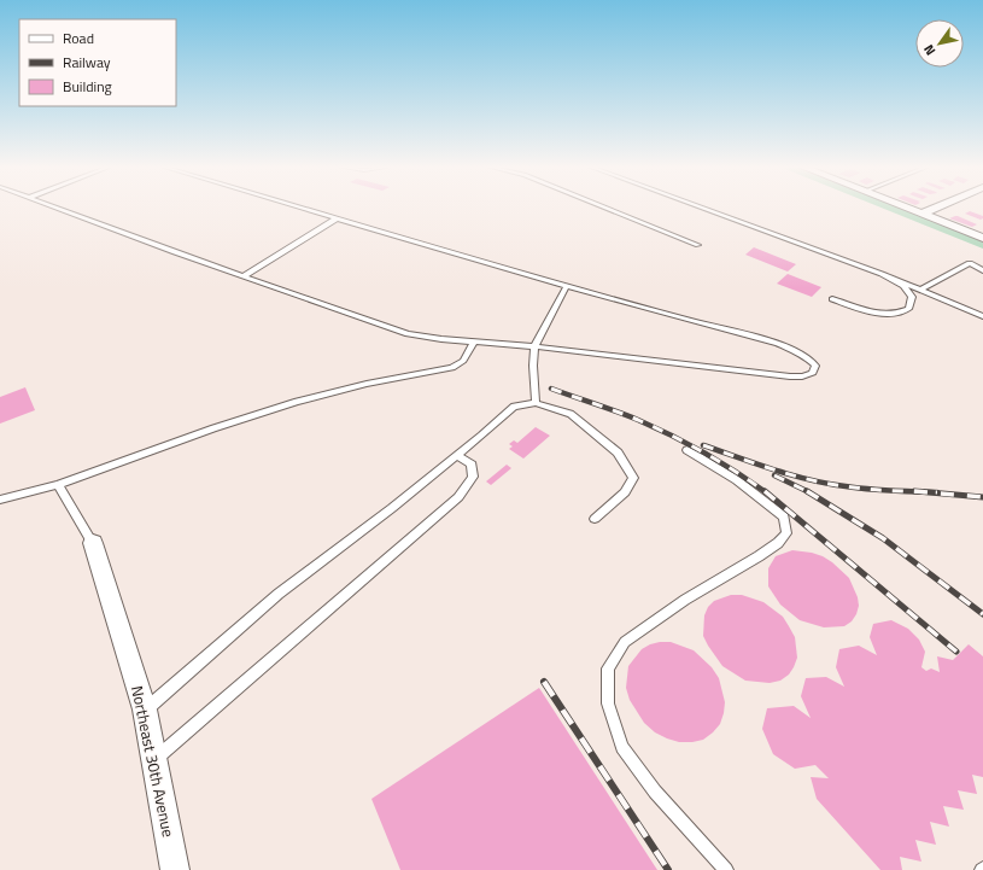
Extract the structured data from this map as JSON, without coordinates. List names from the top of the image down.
{
  "streets": {
    "street": ["Northeast 30th Avenue"]
  },
  "legend": ["Road", "Railway", "Building"],
  "north": "bottom left"
}
